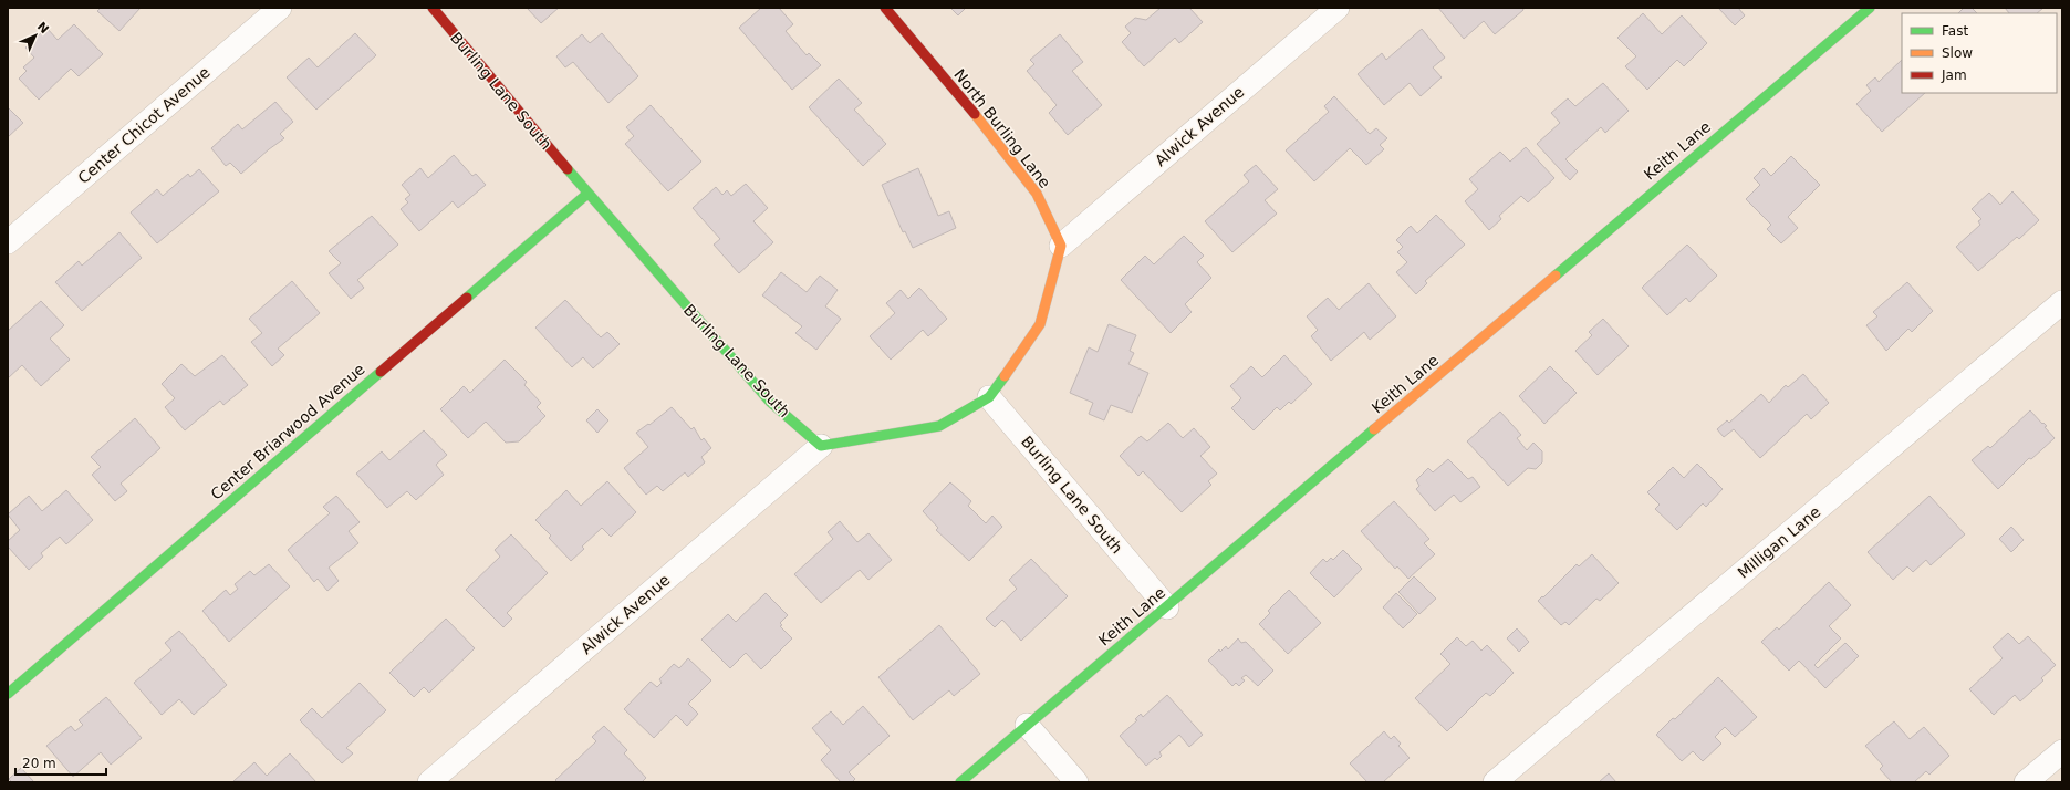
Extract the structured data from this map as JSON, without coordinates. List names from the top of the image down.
{
  "streets": {
    "street": [
      "Burling Lane South",
      "Center Chicot Avenue",
      "Alwick Avenue",
      "North Burling Lane",
      "Keith Lane",
      "Center Briarwood Avenue",
      "Milligan Lane"
    ]
  },
  "crossings": [
    ["Burling Lane South", "Alwick Avenue"],
    ["Burling Lane South", "Keith Lane"],
    ["Burling Lane South", "Center Briarwood Avenue"],
    ["Alwick Avenue", "North Burling Lane"]
  ],
  "legend": ["Fast", "Slow", "Jam"],
  "scale_bar": "20 m",
  "north": "top right"
}
